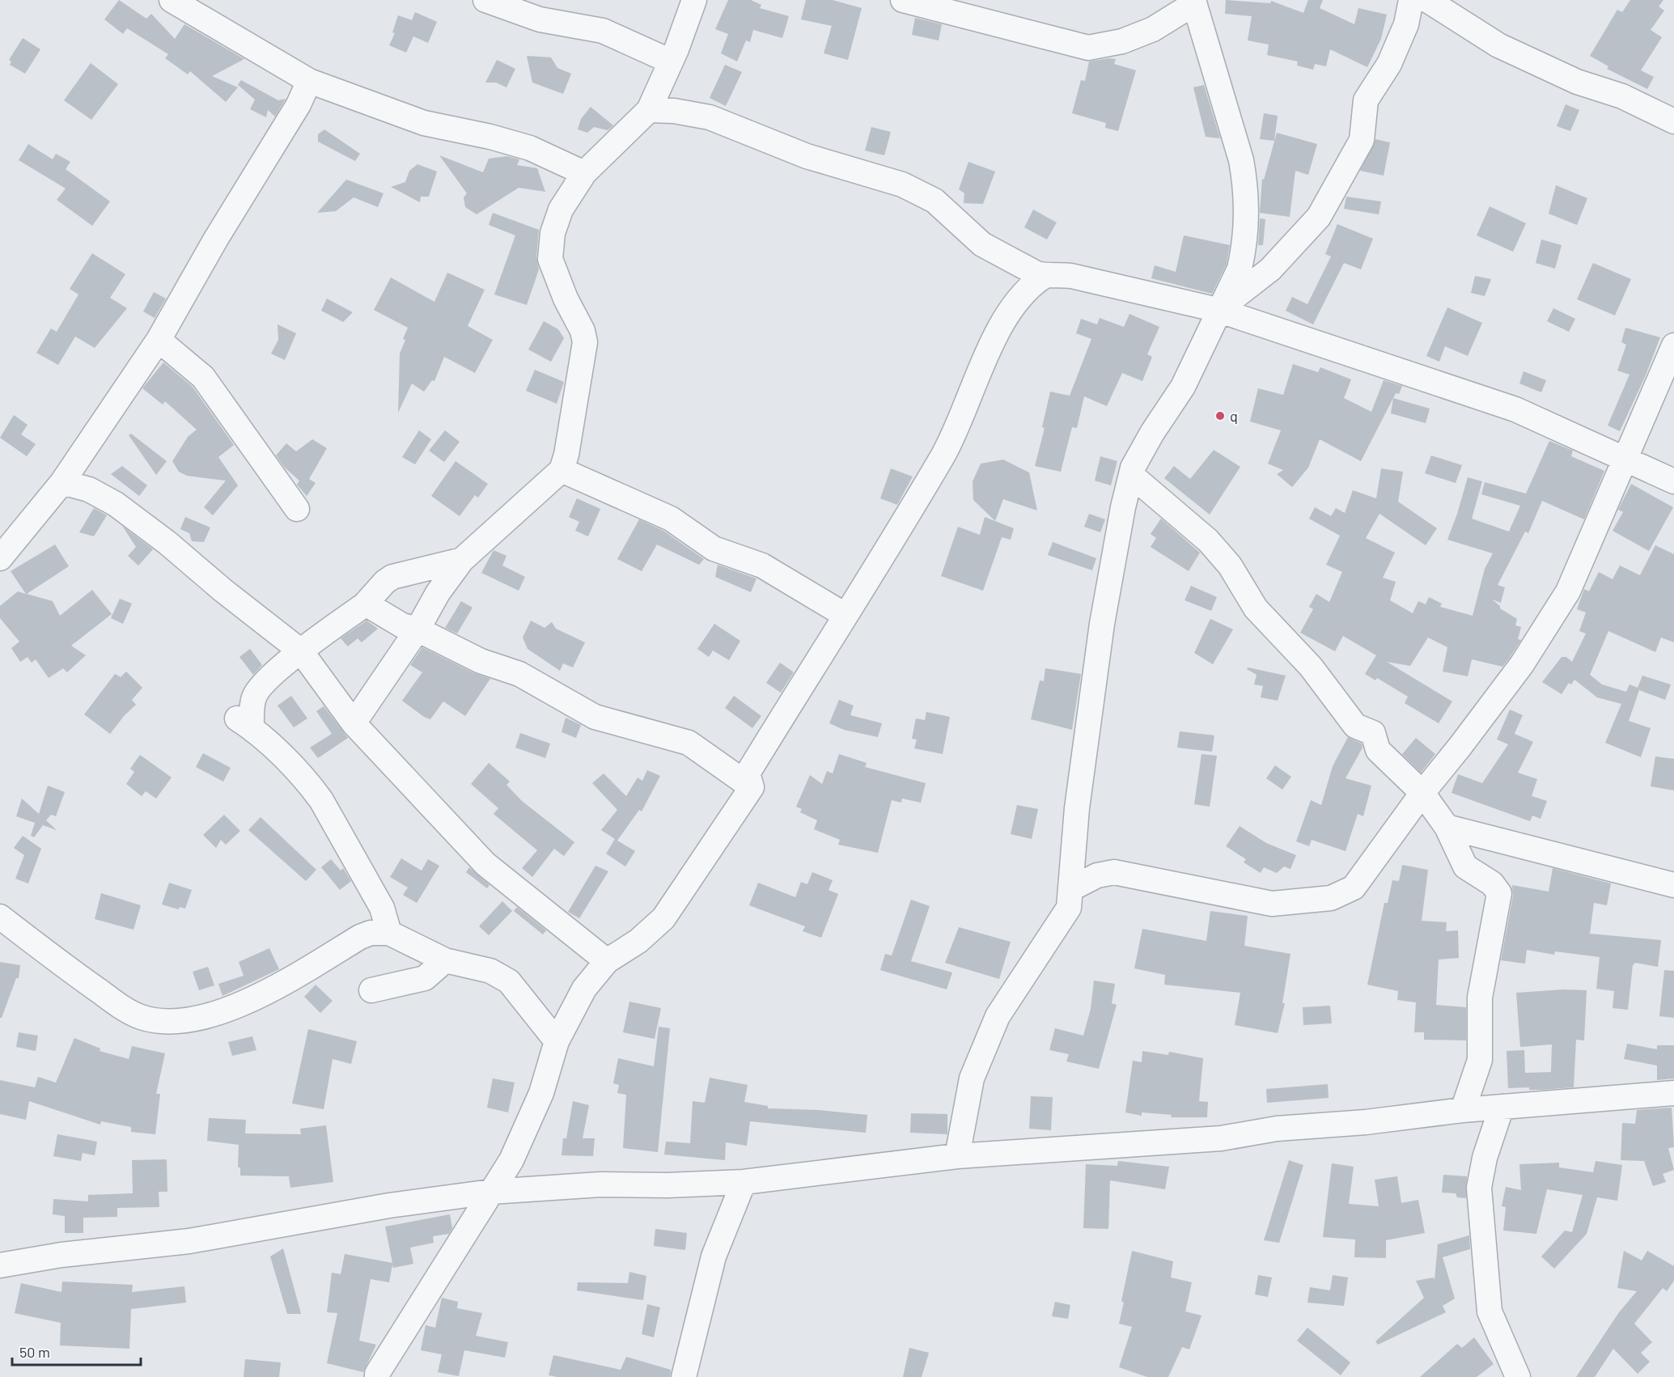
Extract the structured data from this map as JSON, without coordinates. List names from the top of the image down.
{
  "places": ["q"],
  "scale_bar": "50 m"
}
